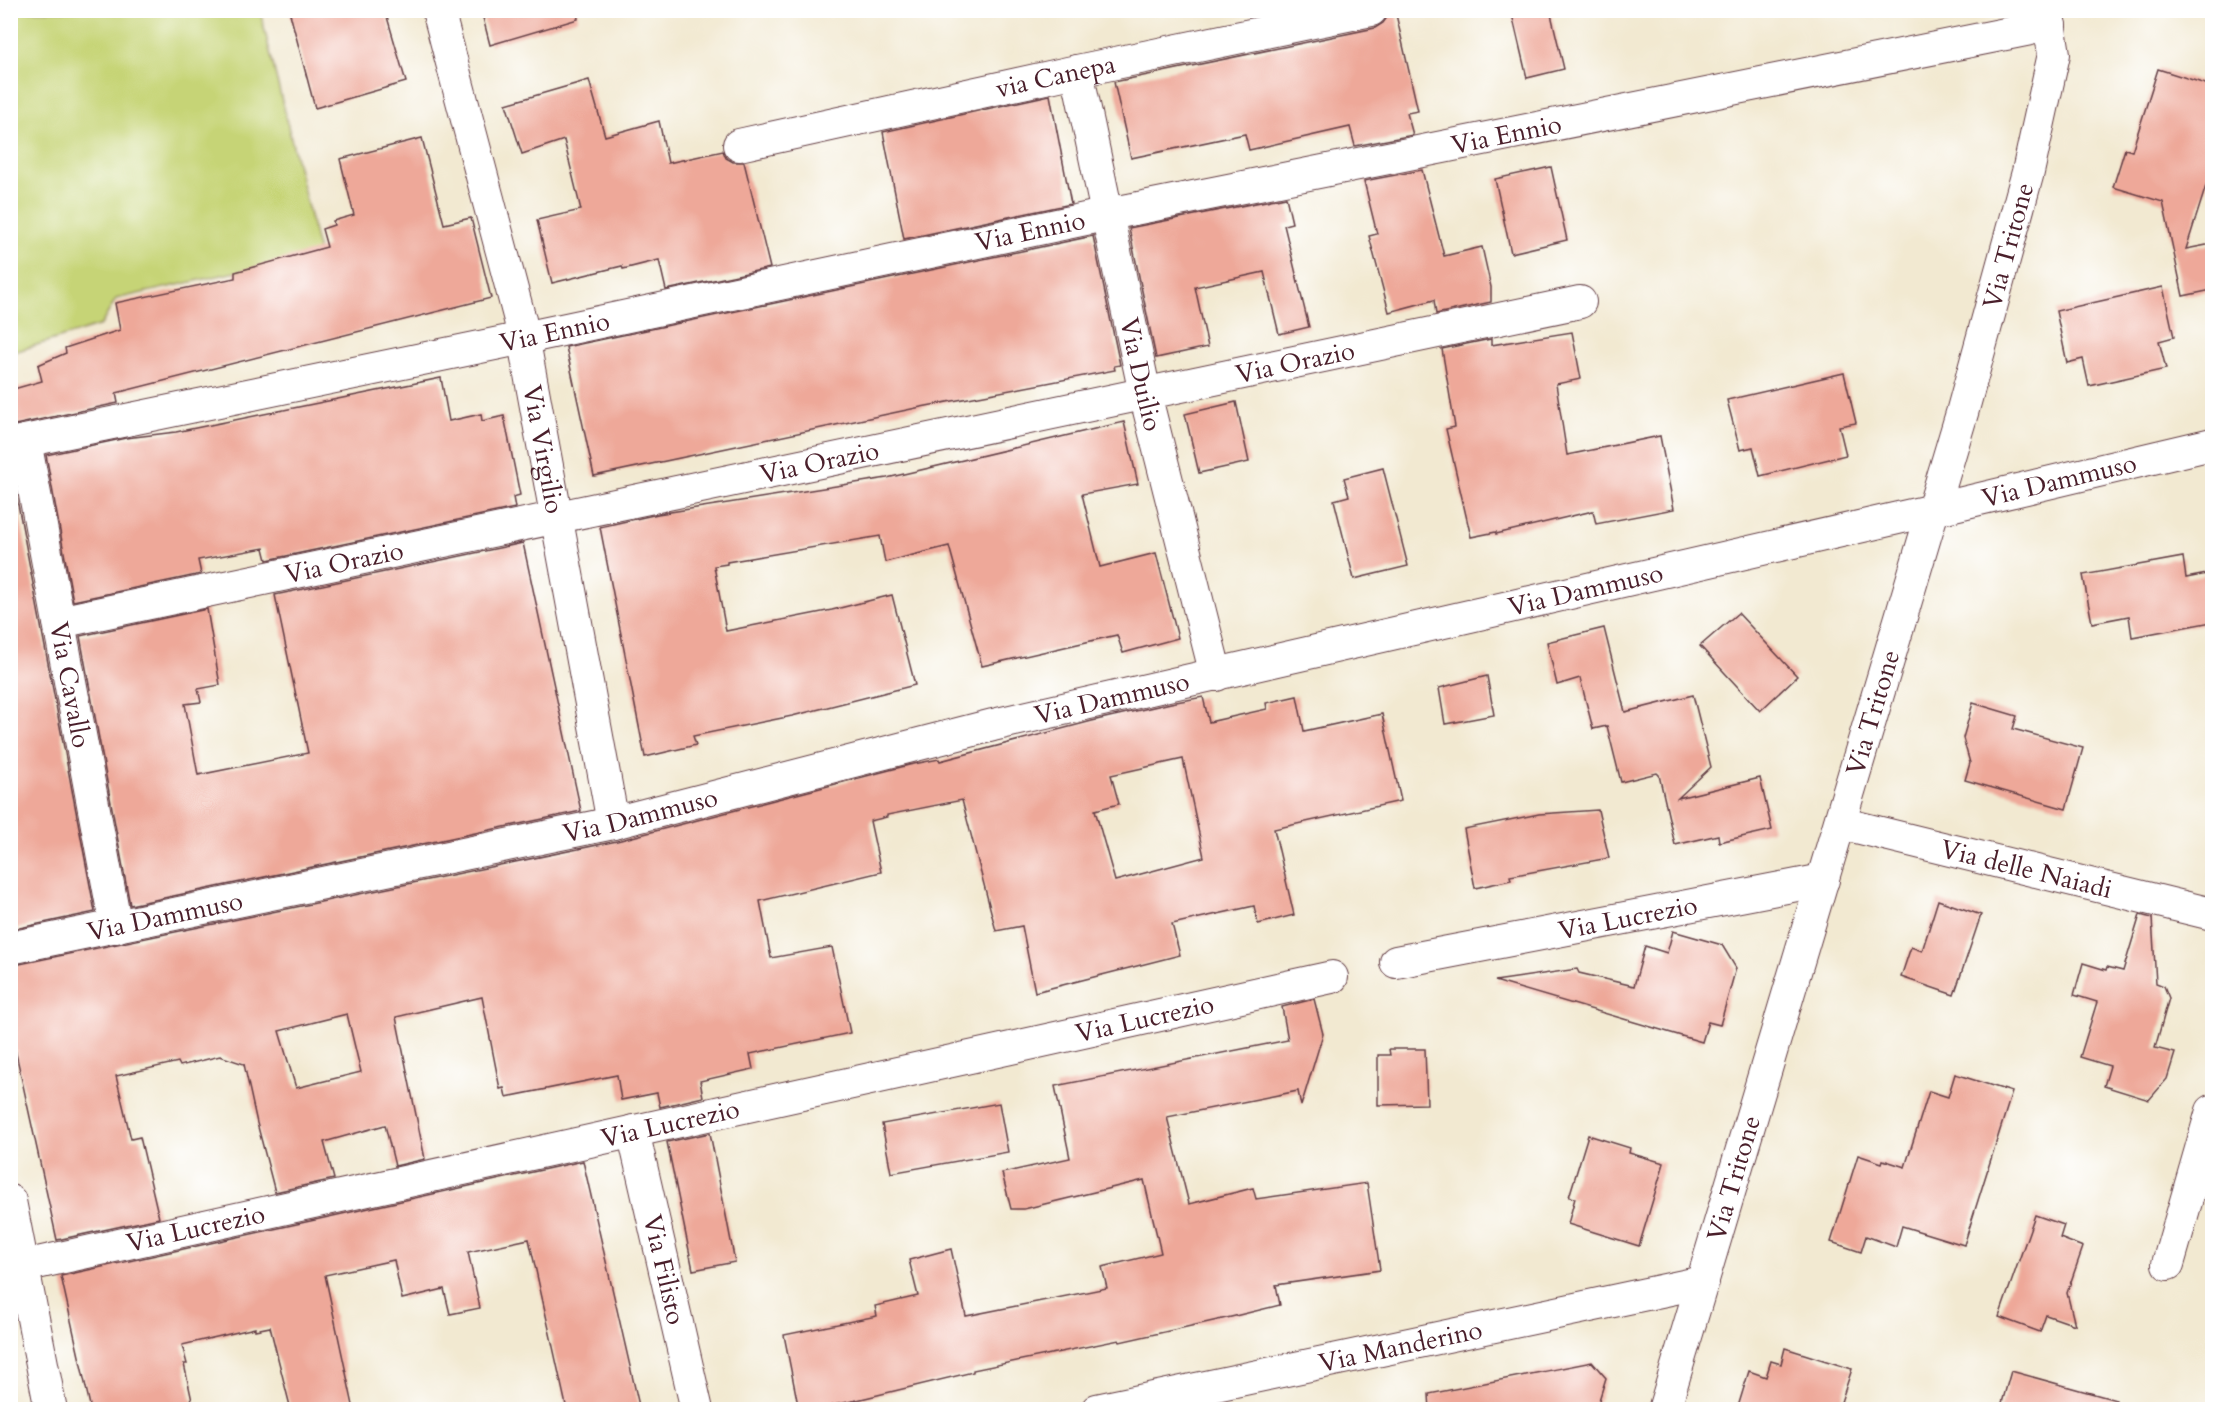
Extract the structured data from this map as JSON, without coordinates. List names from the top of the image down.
{
  "streets": {
    "street": [
      "via Canepa",
      "Via Ennio",
      "Via Tritone",
      "Via Orazio",
      "Via Duilio",
      "Via Virgilio",
      "Via Dammuso",
      "Via Cavallo",
      "Via delle Naiadi",
      "Via Lucrezio",
      "Via Filisto",
      "Via Manderino"
    ]
  },
  "crossings": [
    ["via Canepa", "Via Duilio"],
    ["Via Ennio", "Via Tritone"],
    ["Via Ennio", "Via Duilio"],
    ["Via Ennio", "Via Virgilio"],
    ["Via Ennio", "Via Cavallo"],
    ["Via Tritone", "Via Dammuso"],
    ["Via Tritone", "Via delle Naiadi"],
    ["Via Tritone", "Via Lucrezio"],
    ["Via Tritone", "Via Manderino"],
    ["Via Orazio", "Via Duilio"],
    ["Via Orazio", "Via Virgilio"],
    ["Via Orazio", "Via Cavallo"],
    ["Via Duilio", "Via Dammuso"],
    ["Via Virgilio", "Via Dammuso"],
    ["Via Dammuso", "Via Cavallo"],
    ["Via Lucrezio", "Via Filisto"]
  ]
}
